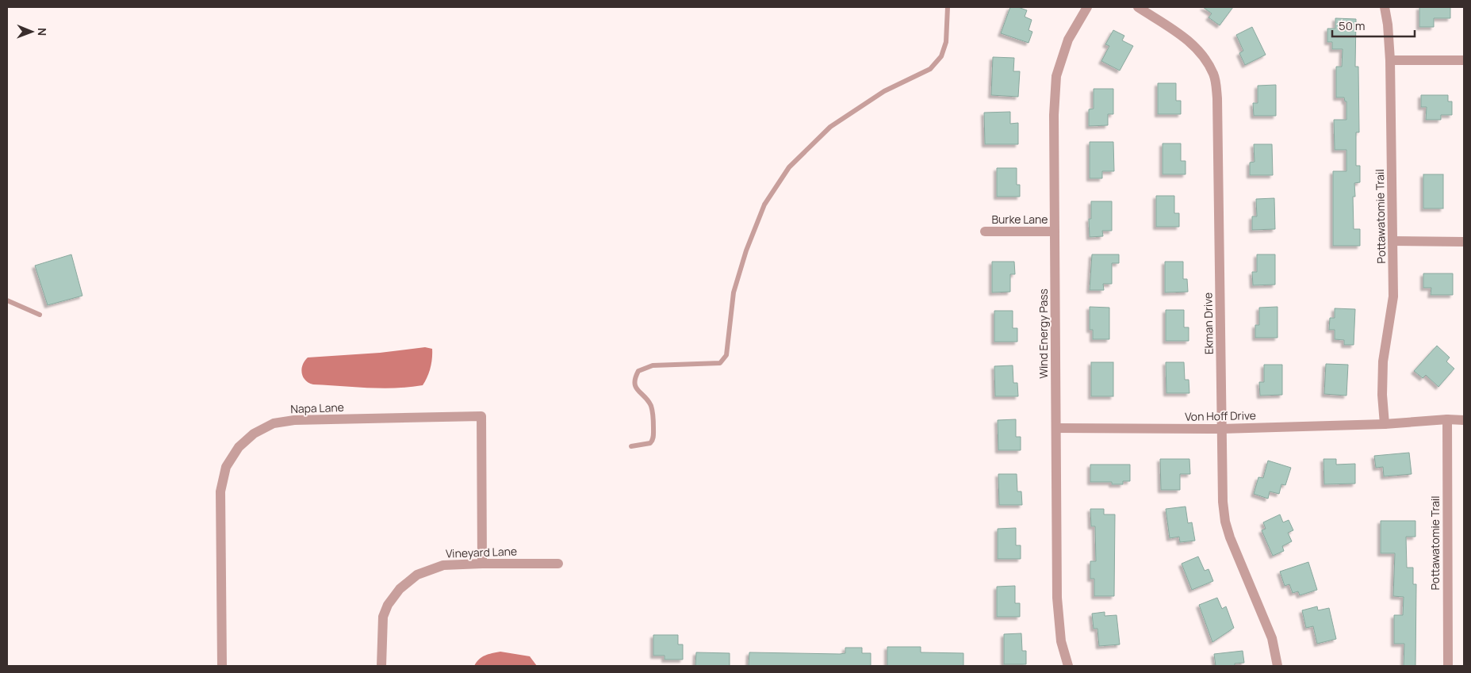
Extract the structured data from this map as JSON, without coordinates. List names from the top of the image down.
{
  "streets": {
    "street": [
      "Pottawatomie Trail",
      "Burke Lane",
      "Ekman Drive",
      "Wind Energy Pass",
      "Napa Lane",
      "Von Hoff Drive",
      "Vineyard Lane"
    ]
  },
  "crossings": [
    ["Pottawatomie Trail", "Von Hoff Drive"],
    ["Burke Lane", "Wind Energy Pass"],
    ["Ekman Drive", "Von Hoff Drive"],
    ["Wind Energy Pass", "Von Hoff Drive"],
    ["Napa Lane", "Vineyard Lane"]
  ],
  "scale_bar": "50 m",
  "north": "right"
}
